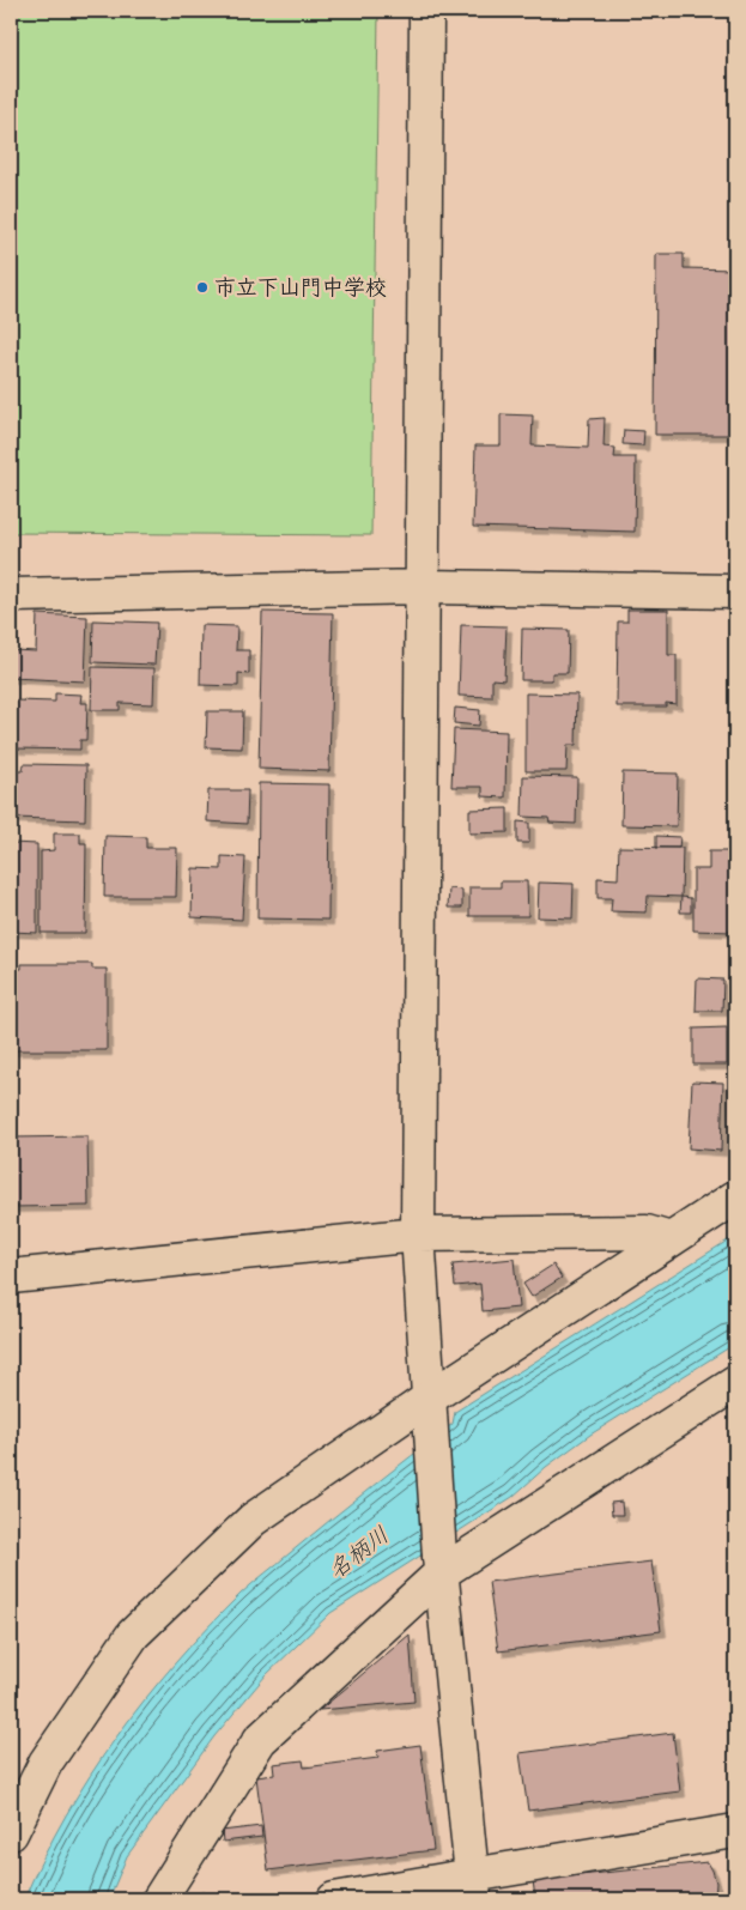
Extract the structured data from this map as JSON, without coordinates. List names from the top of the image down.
{
  "water": ["名柄川"],
  "places": ["市立下山門中学校"]
}
